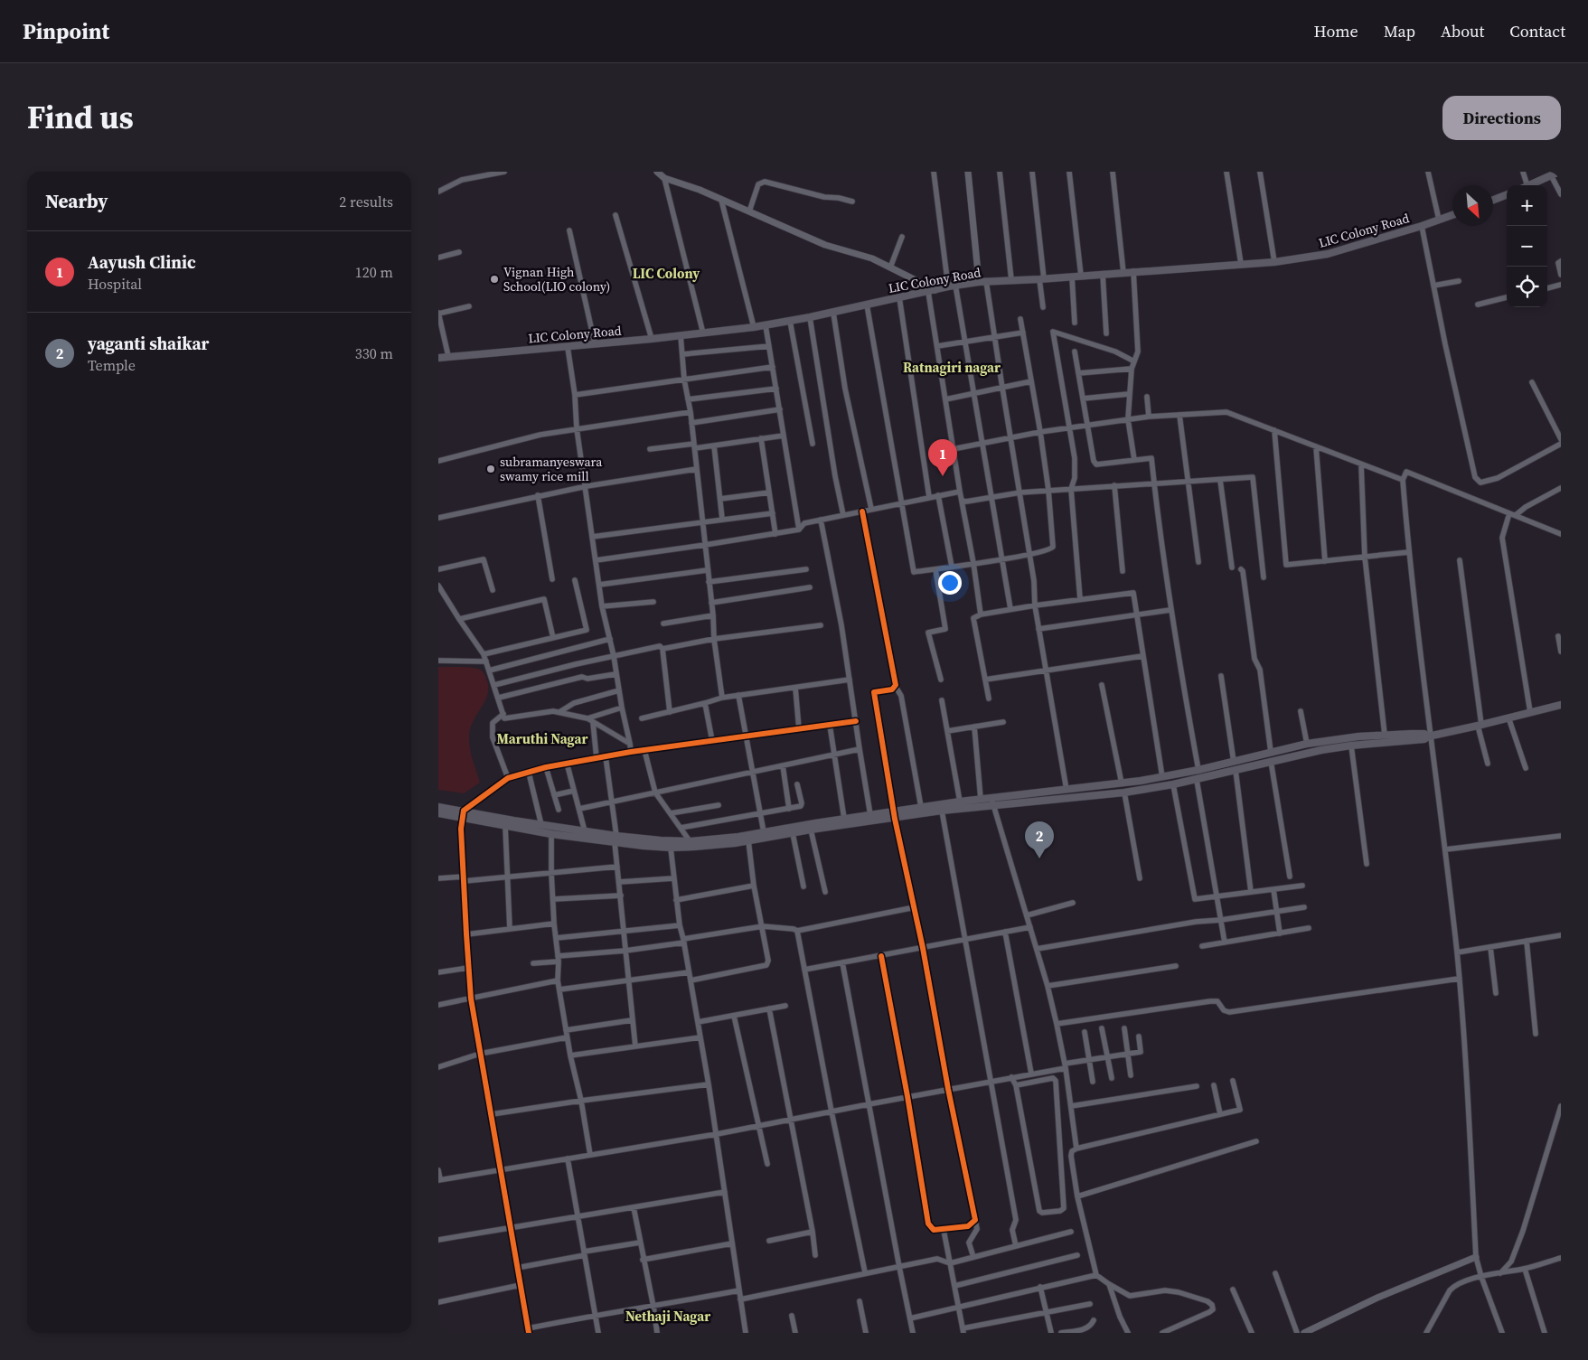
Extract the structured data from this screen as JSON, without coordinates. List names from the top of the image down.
{
  "streets": {
    "main road": ["LIC Colony Road"]
  },
  "districts": [
    "LIC Colony",
    "Ratnagiri nagar",
    "Maruthi Nagar",
    "Nethaji Nagar"
  ],
  "places": ["Vignan High School(LIO colony)", "subramanyeswara swamy rice mill"],
  "north": "bottom right",
  "page": {
    "header": "Pinpoint",
    "nav": [
      "Home",
      "Map",
      "About",
      "Contact"
    ],
    "title": "Find us",
    "buttons": "Directions",
    "heading": ["Nearby", "2 results"],
    "map_buttons": ["+", "−"],
    "list": [
      {
        "mark": "1",
        "name": "Aayush Clinic",
        "note": "Hospital",
        "value": "120 m"
      },
      {
        "mark": "2",
        "name": "yaganti shaikar",
        "note": "Temple",
        "value": "330 m"
      }
    ],
    "pins": ["1", "2"]
  }
}
